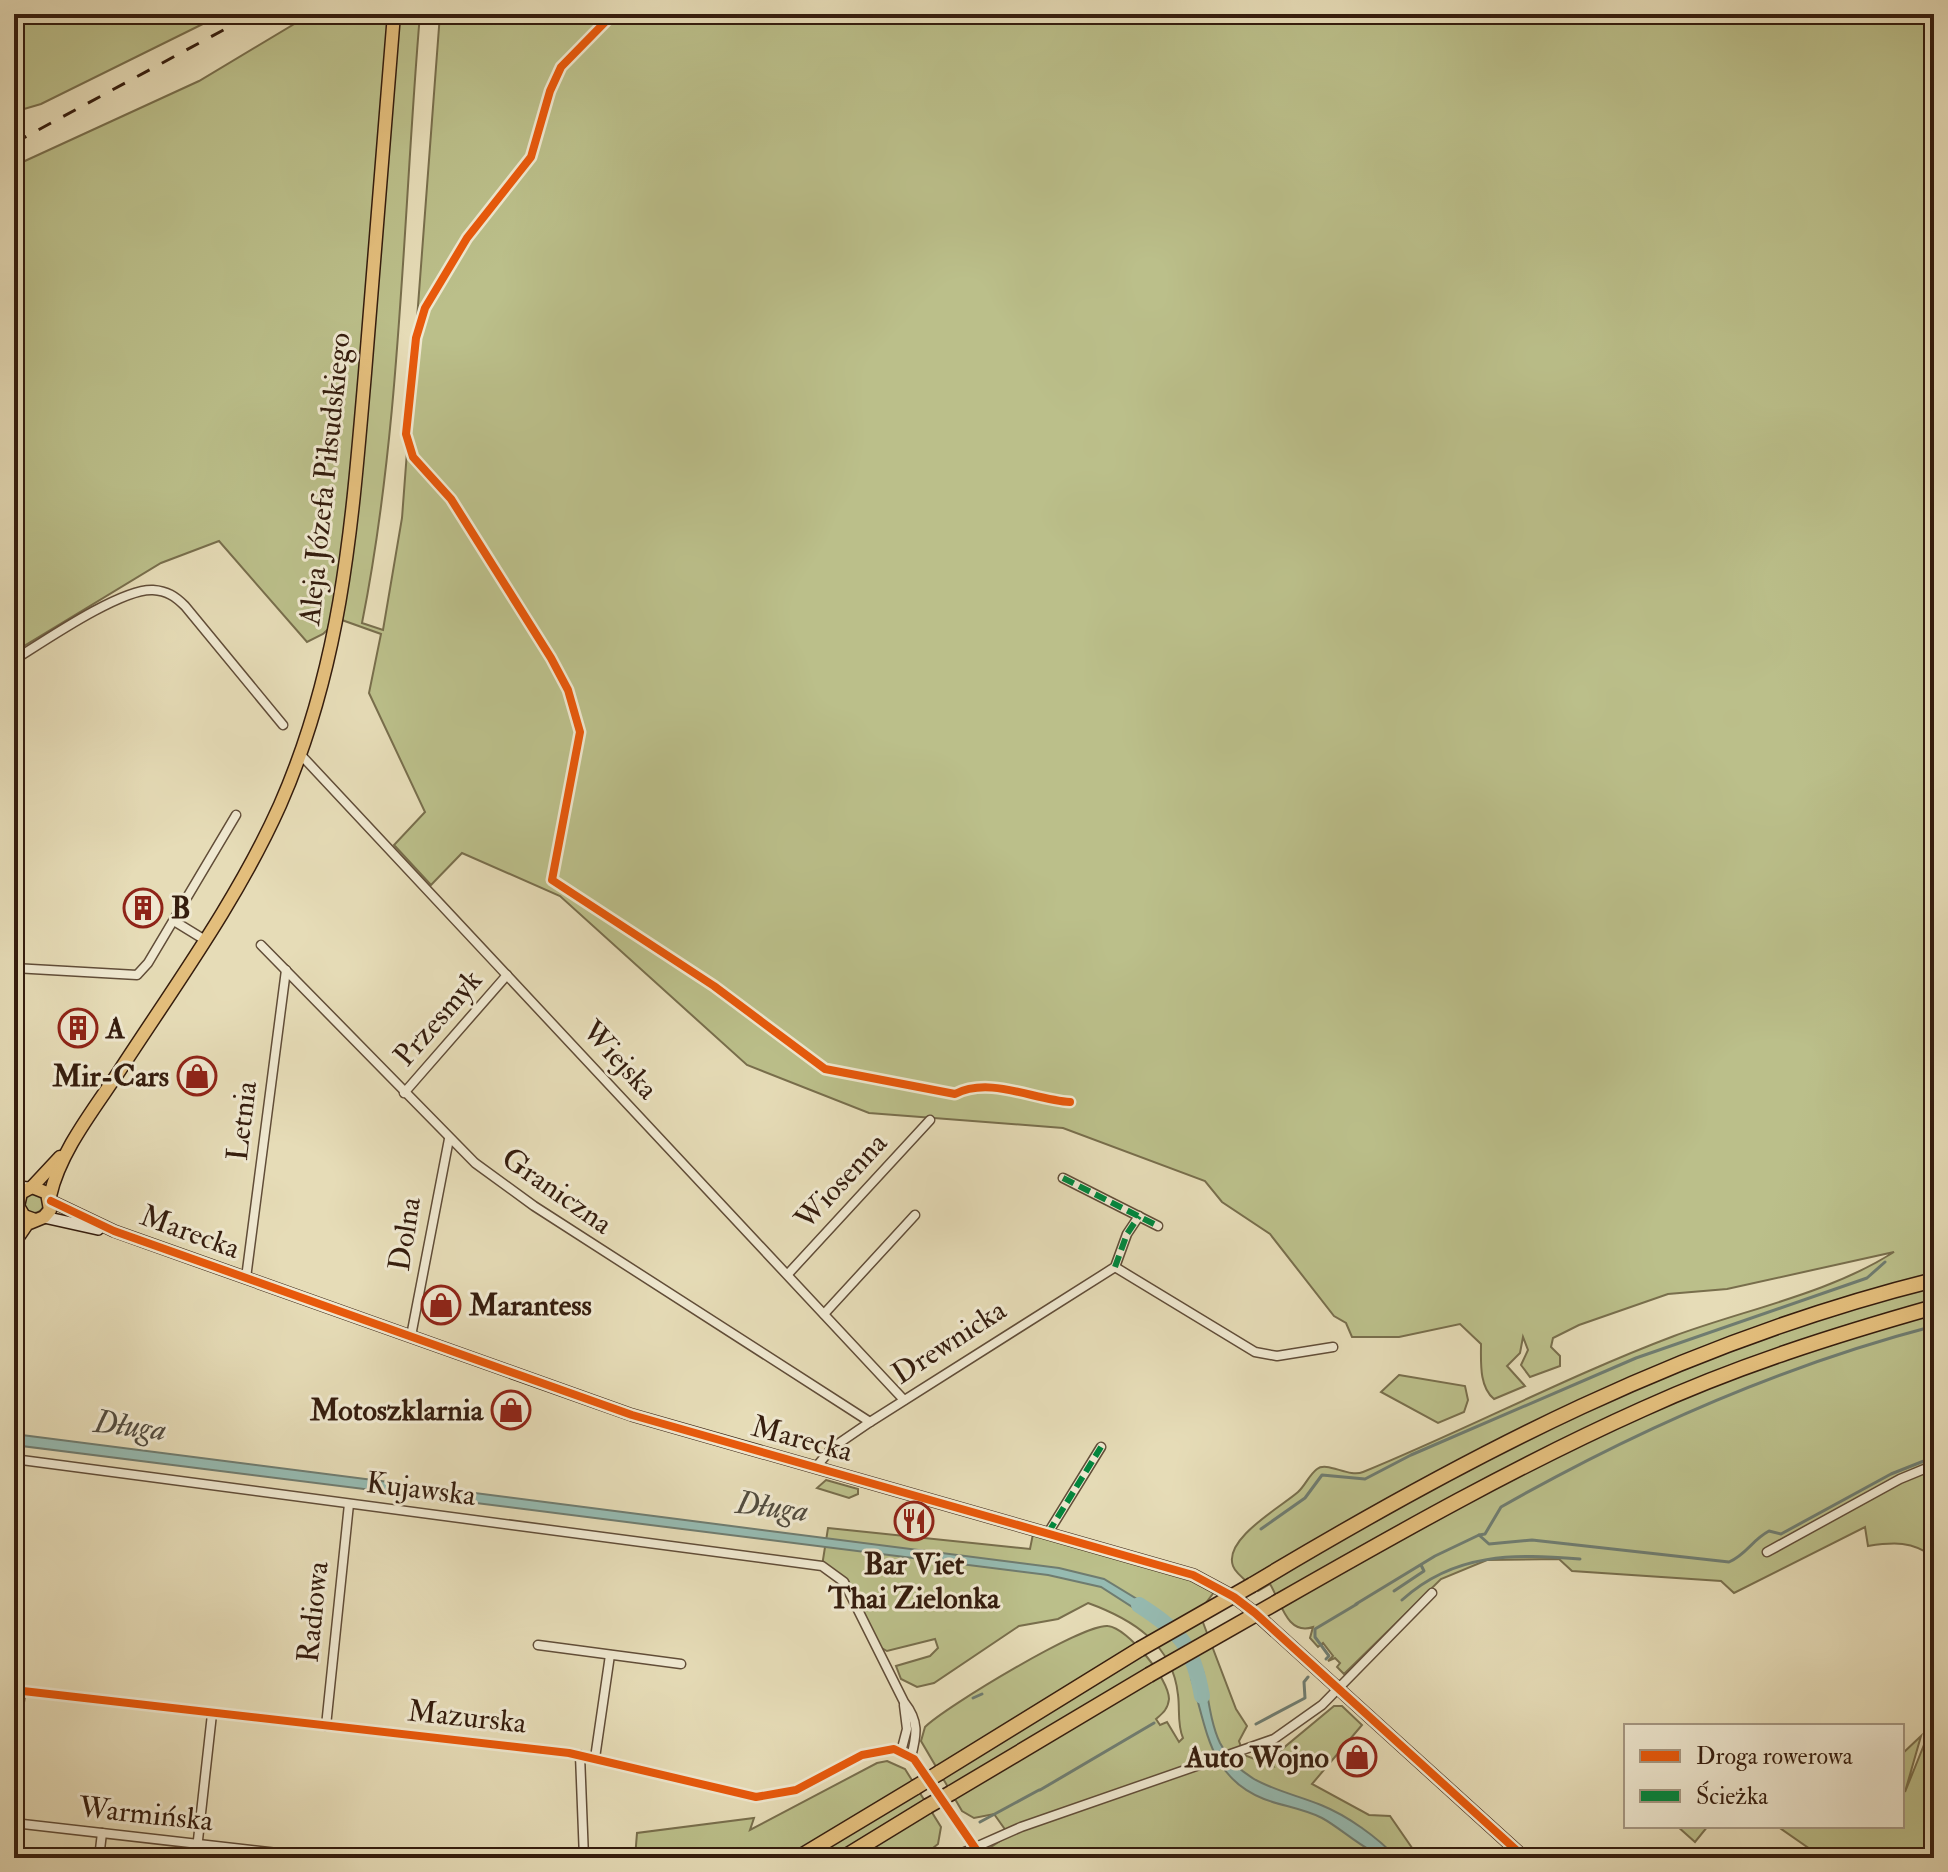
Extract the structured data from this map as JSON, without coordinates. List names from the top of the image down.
{
  "streets": {
    "main road": ["Aleja Józefa Piłsudskiego"],
    "street": [
      "Przesmyk",
      "Wiejska",
      "Letnia",
      "Wiosenna",
      "Graniczna",
      "Marecka",
      "Dolna",
      "Drewnicka",
      "Kujawska",
      "Radiowa",
      "Mazurska",
      "Warmińska"
    ]
  },
  "crossings": [
    ["Aleja Józefa Piłsudskiego", "Wiejska"],
    ["Aleja Józefa Piłsudskiego", "Marecka"],
    ["Przesmyk", "Wiejska"],
    ["Przesmyk", "Graniczna"],
    ["Wiejska", "Wiosenna"],
    ["Wiejska", "Drewnicka"],
    ["Letnia", "Graniczna"],
    ["Letnia", "Marecka"],
    ["Graniczna", "Dolna"],
    ["Graniczna", "Drewnicka"],
    ["Marecka", "Dolna"],
    ["Marecka", "Drewnicka"],
    ["Kujawska", "Radiowa"],
    ["Radiowa", "Mazurska"]
  ],
  "water": ["Długa"],
  "places": {
    "building": ["B", "A"],
    "shop": [
      "Mir-Cars",
      "Marantess",
      "Motoszklarnia",
      "Auto Wojno"
    ],
    "restaurant": ["Bar Viet Thai Zielonka"]
  },
  "legend": ["Droga rowerowa", "Ścieżka"]
}
